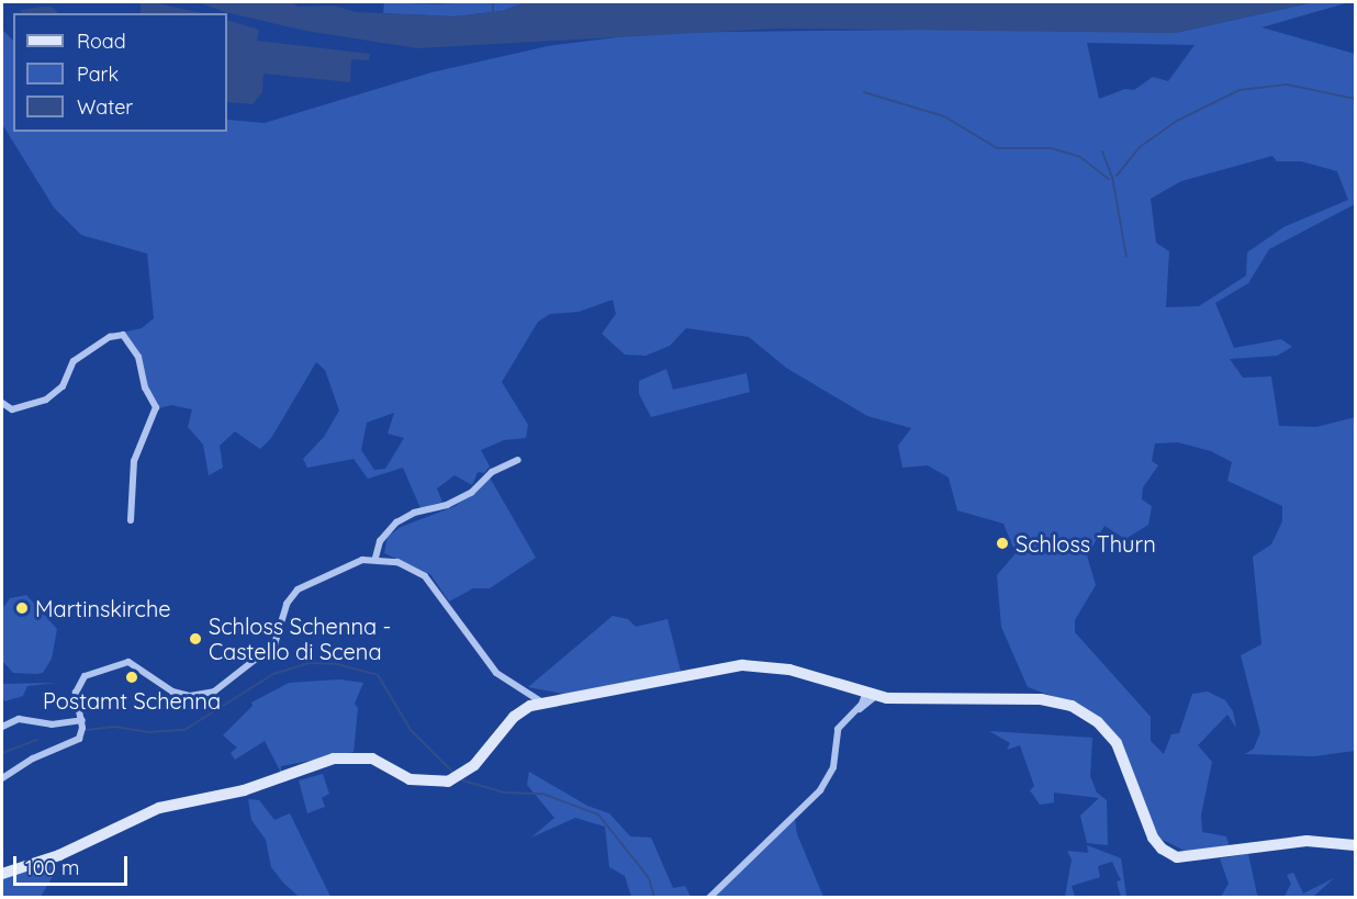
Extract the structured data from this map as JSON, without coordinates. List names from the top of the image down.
{
  "places": [
    "Schloss Thurn",
    "Martinskirche",
    "Schloss Schenna - Castello di Scena",
    "Postamt Schenna"
  ],
  "legend": ["Road", "Park", "Water"],
  "scale_bar": "100 m"
}
